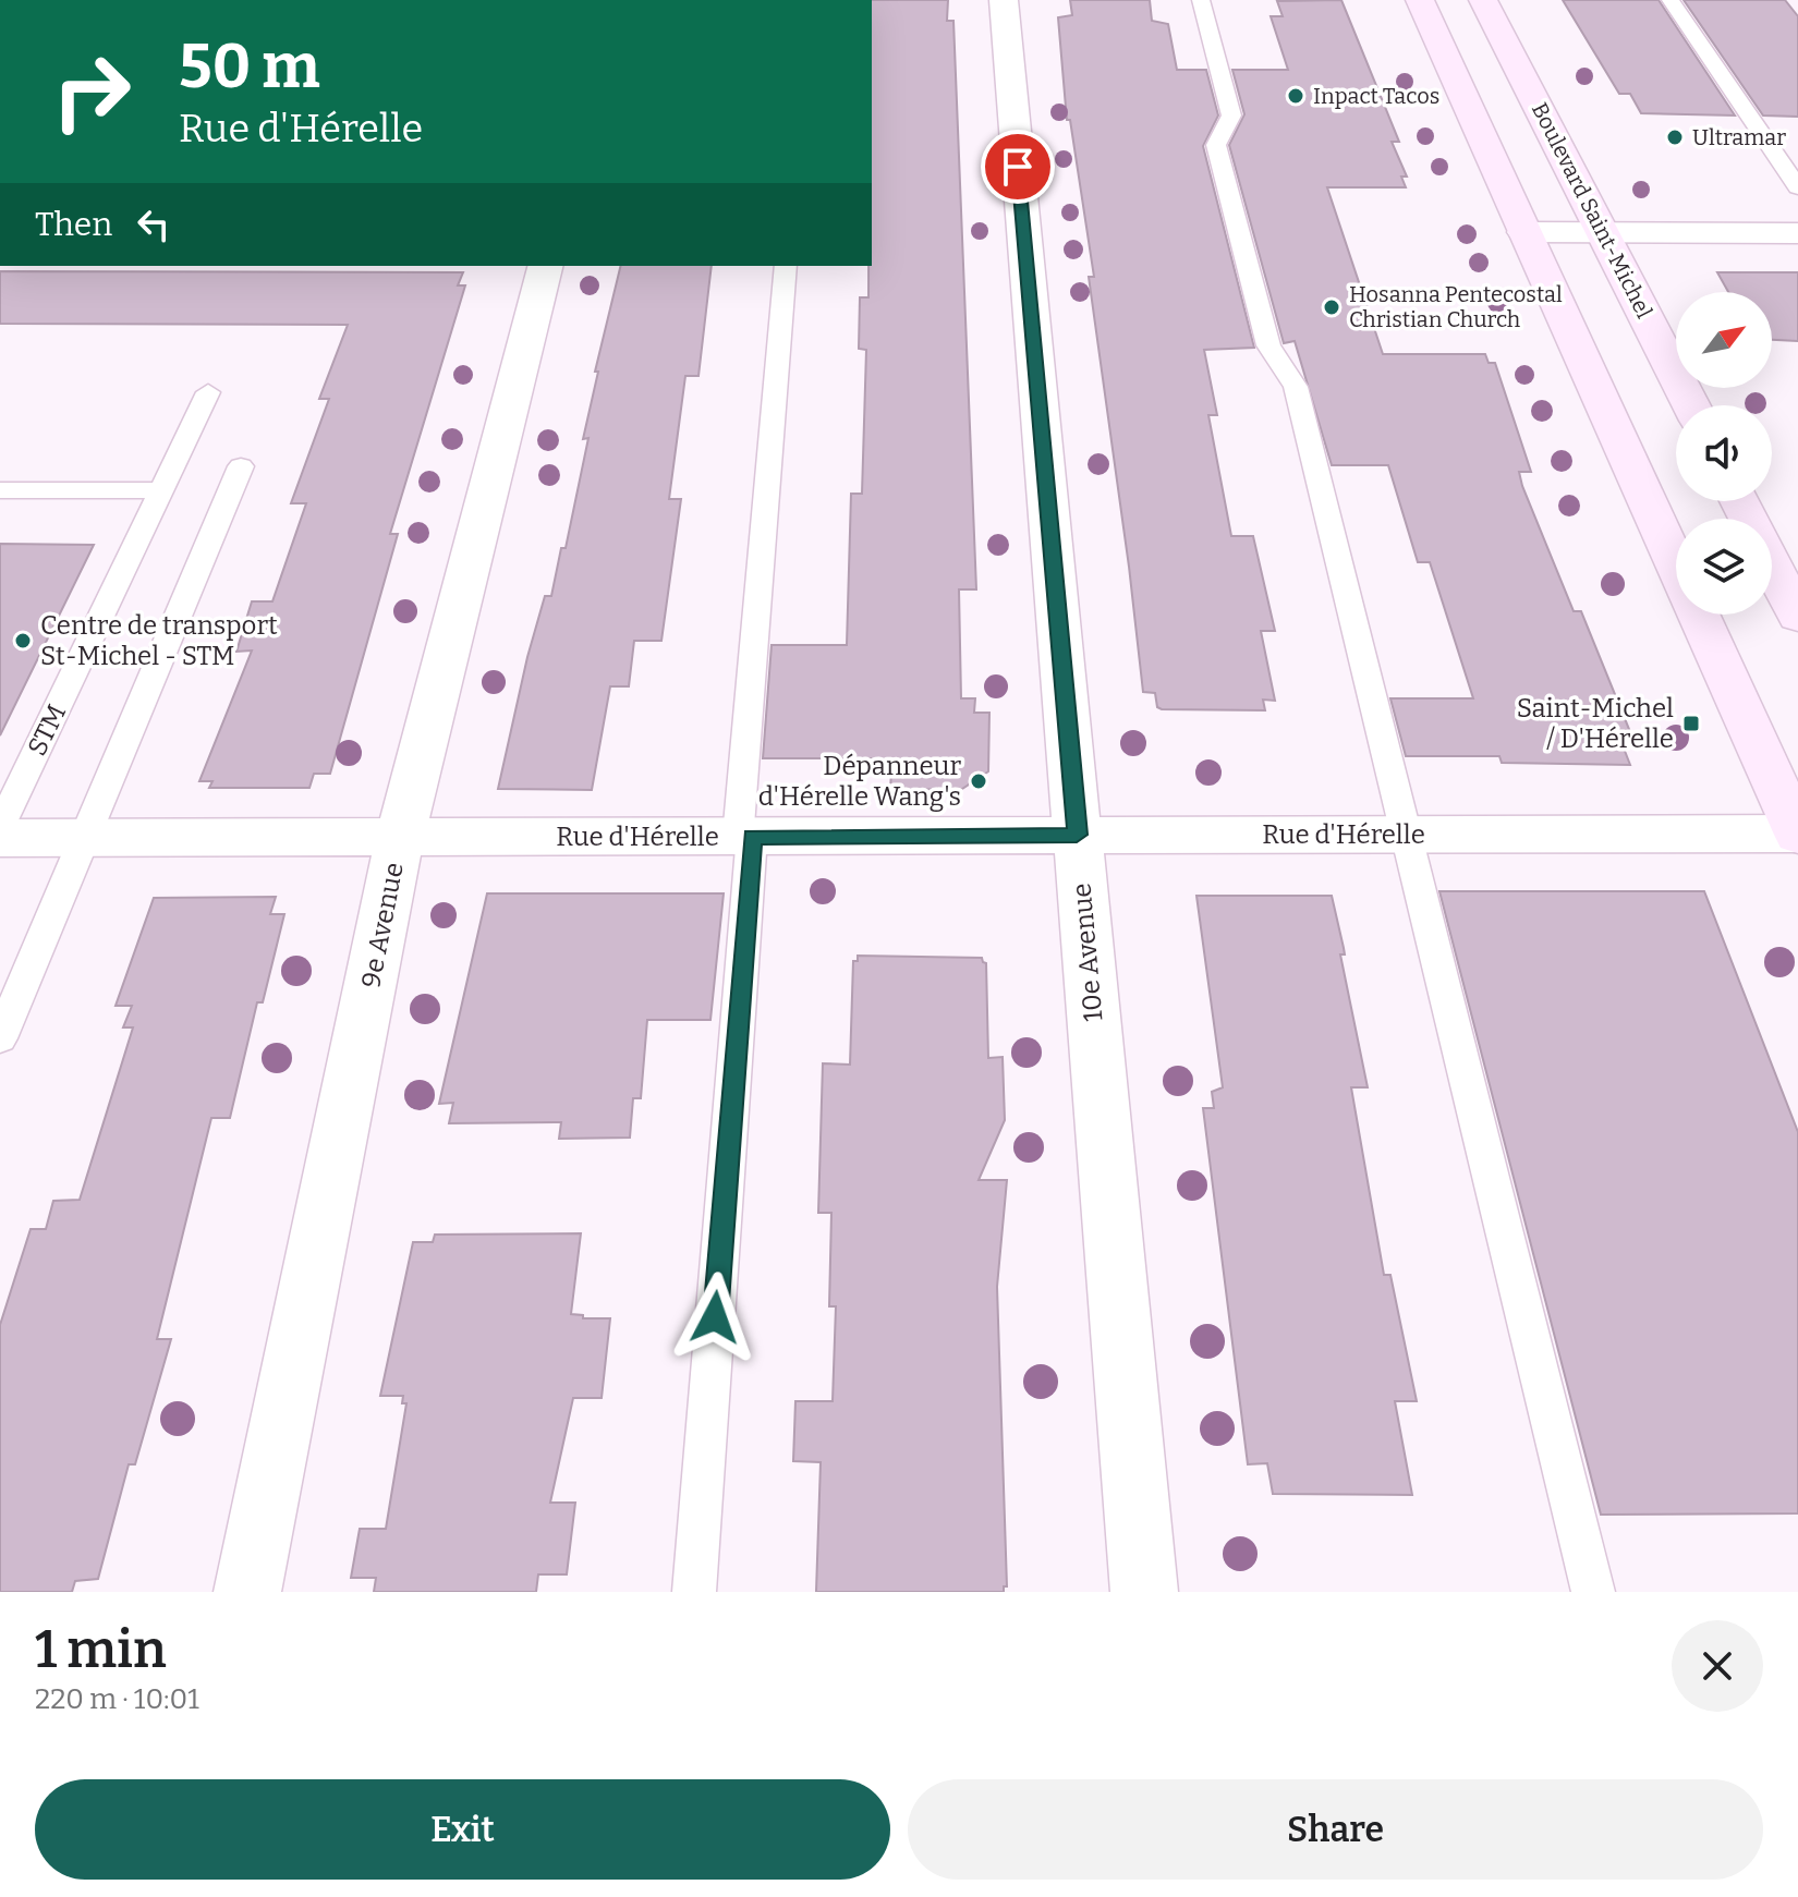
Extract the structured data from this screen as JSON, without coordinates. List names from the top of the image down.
{
  "streets": {
    "main road": ["Boulevard Saint-Michel"],
    "street": ["Rue d'Hérelle", "9e Avenue", "10e Avenue"],
    "lane": ["STM"]
  },
  "crossings": [
    ["Rue d'Hérelle", "9e Avenue"],
    ["Rue d'Hérelle", "10e Avenue"]
  ],
  "places": {
    "other": [
      "Inpact Tacos",
      "Ultramar",
      "Hosanna Pentecostal Christian Church",
      "Centre de transport St-Michel - STM",
      "Dépanneur d'Hérelle Wang's"
    ],
    "transit": ["Saint-Michel / D'Hérelle"]
  },
  "north": "top right",
  "page": {
    "turn": ["50 m", "Rue d'Hérelle"],
    "then": "Then",
    "heading": ["1 min", "220 m · 10:01"],
    "buttons": ["Exit", "Share"]
  }
}
